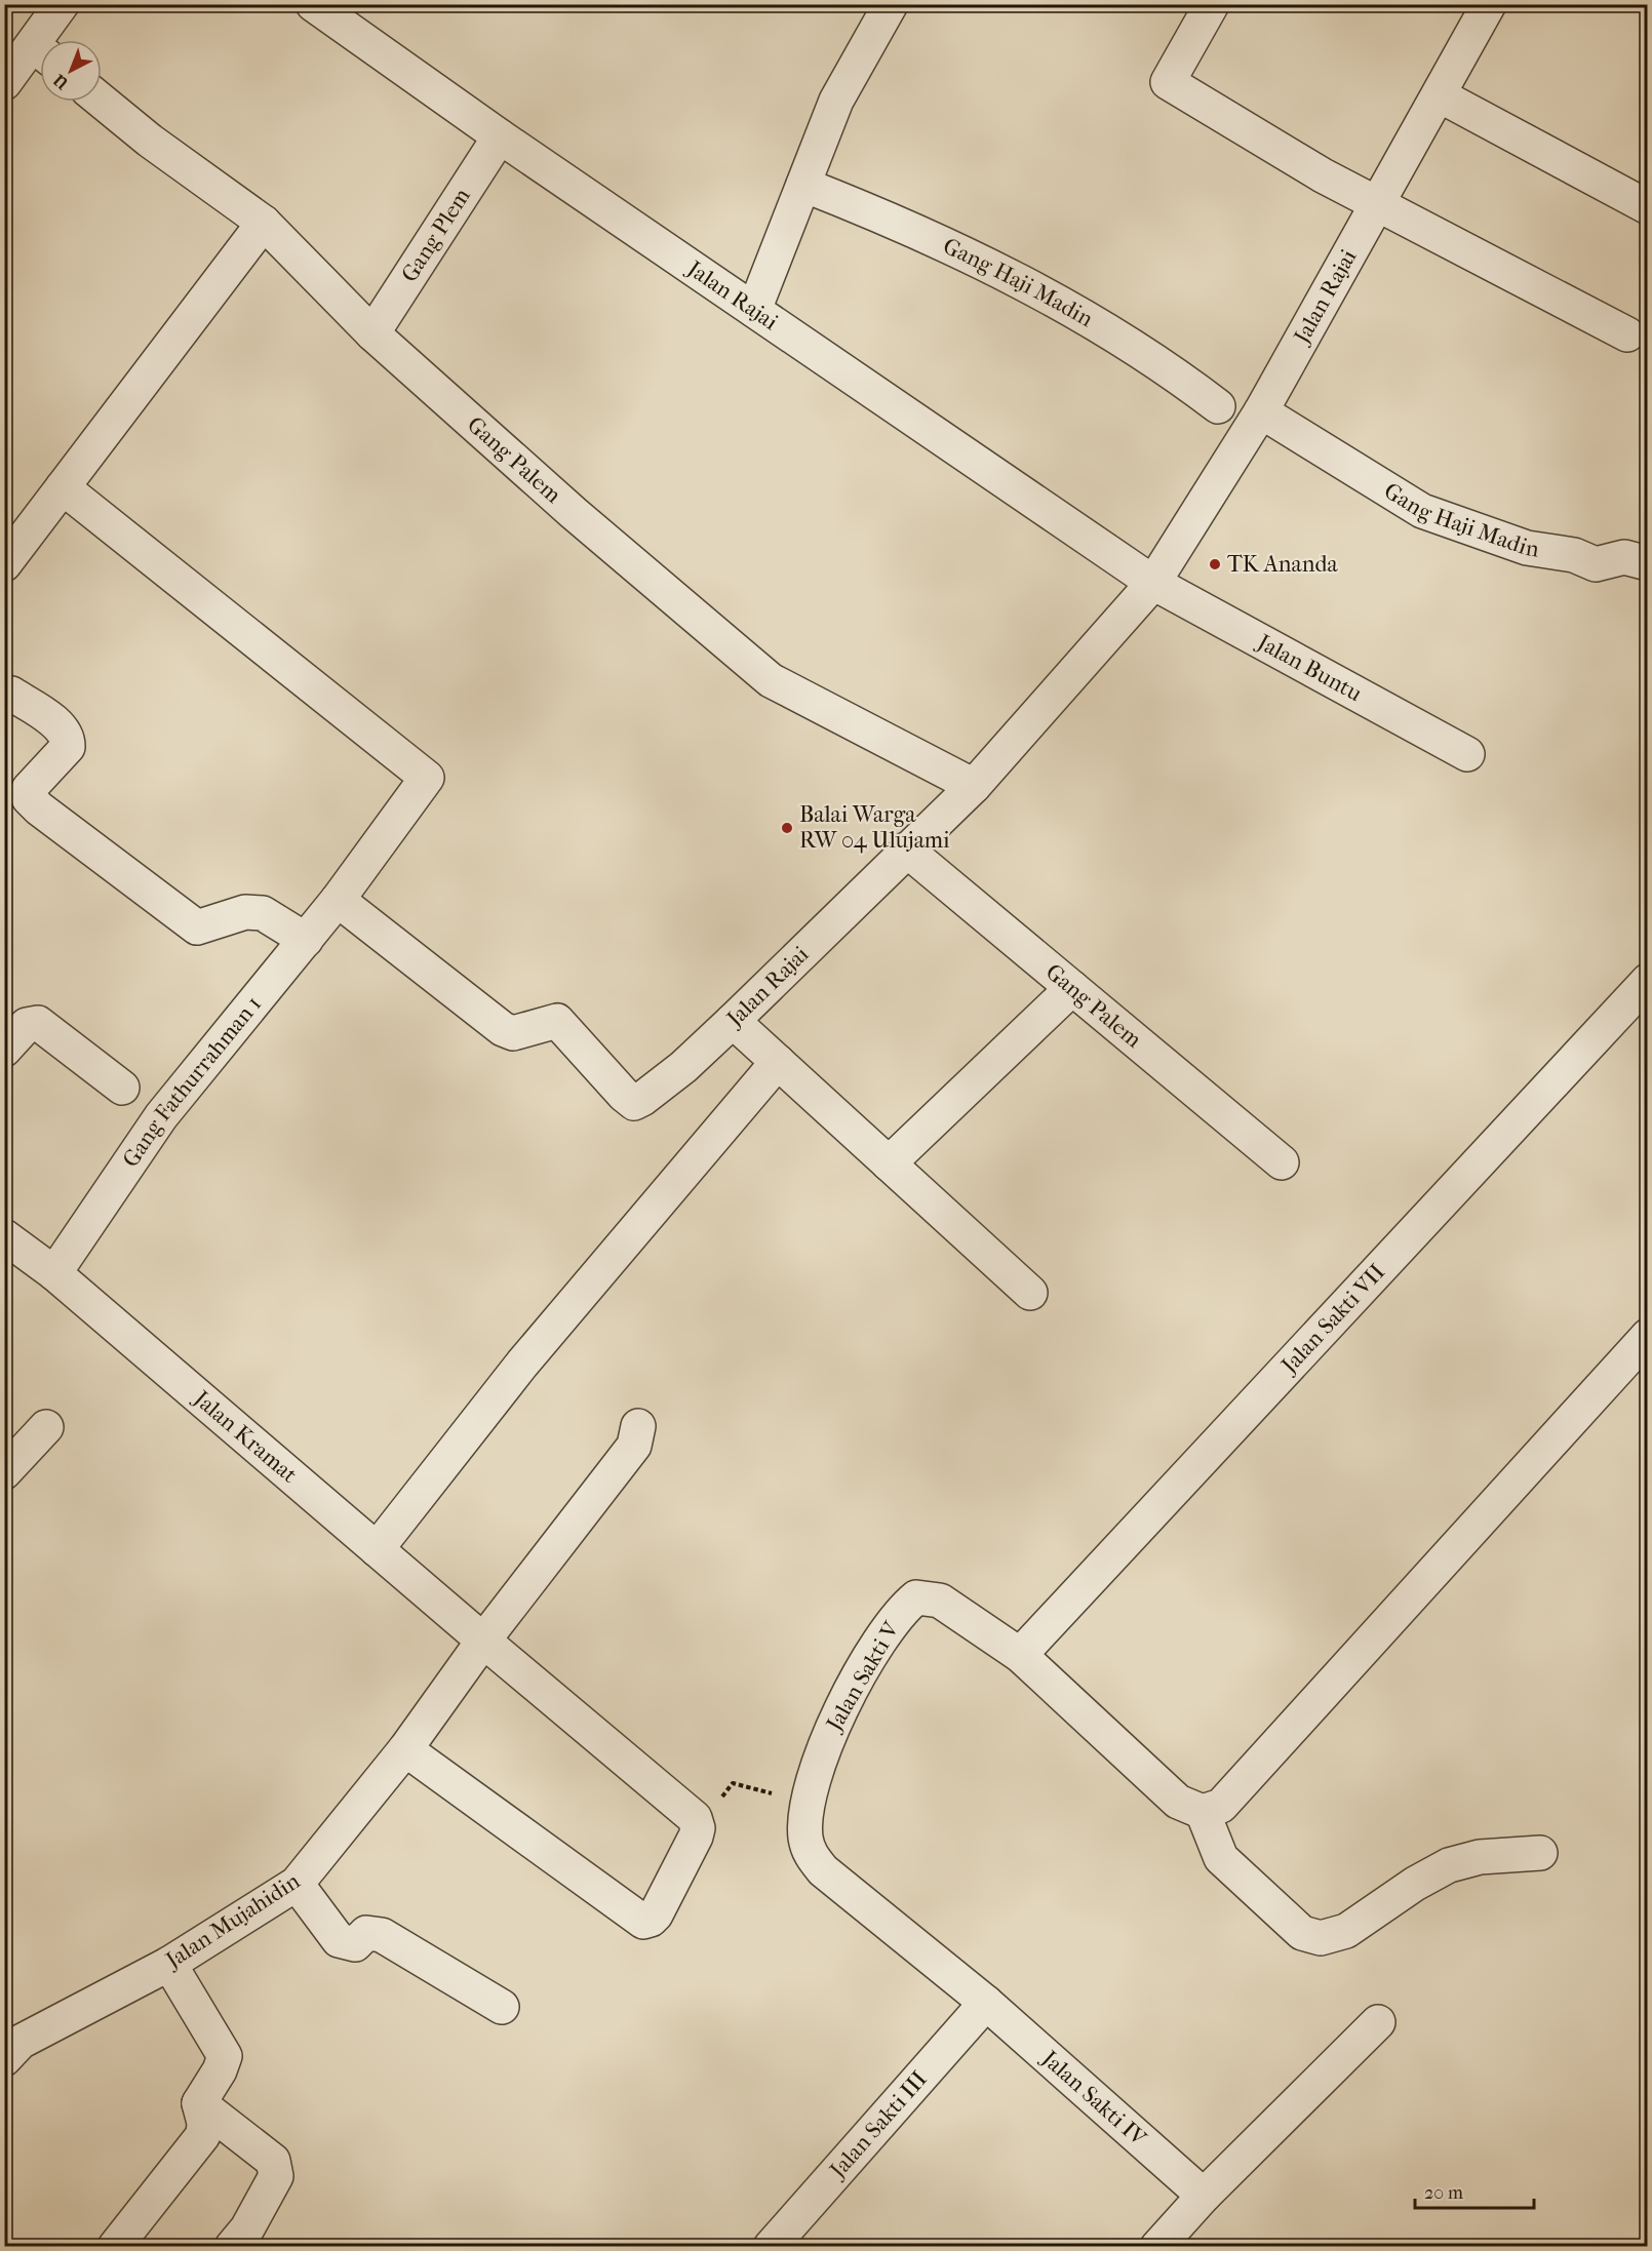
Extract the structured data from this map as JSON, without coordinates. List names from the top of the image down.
{
  "streets": {
    "street": [
      "Gang Plem",
      "Gang Haji Madin",
      "Jalan Rajai",
      "Gang Palem",
      "Jalan Buntu",
      "Gang Fathurrahman 1",
      "Jalan Sakti VII",
      "Jalan Kramat",
      "Jalan Sakti V",
      "Jalan Mujahidin",
      "Jalan Sakti IV",
      "Jalan Sakti III"
    ]
  },
  "crossings": [
    ["Gang Plem", "Jalan Rajai"],
    ["Gang Plem", "Gang Palem"],
    ["Gang Haji Madin", "Jalan Rajai"],
    ["Jalan Rajai", "Gang Palem"],
    ["Jalan Rajai", "Jalan Buntu"],
    ["Jalan Rajai", "Gang Fathurrahman 1"],
    ["Gang Fathurrahman 1", "Jalan Kramat"],
    ["Jalan Sakti VII", "Jalan Sakti V"],
    ["Jalan Kramat", "Jalan Mujahidin"],
    ["Jalan Sakti V", "Jalan Sakti IV"],
    ["Jalan Sakti V", "Jalan Sakti III"],
    ["Jalan Sakti IV", "Jalan Sakti III"]
  ],
  "places": ["TK Ananda", "Balai Warga RW 04 Ulujami"],
  "scale_bar": "20 m",
  "north": "bottom left"
}
